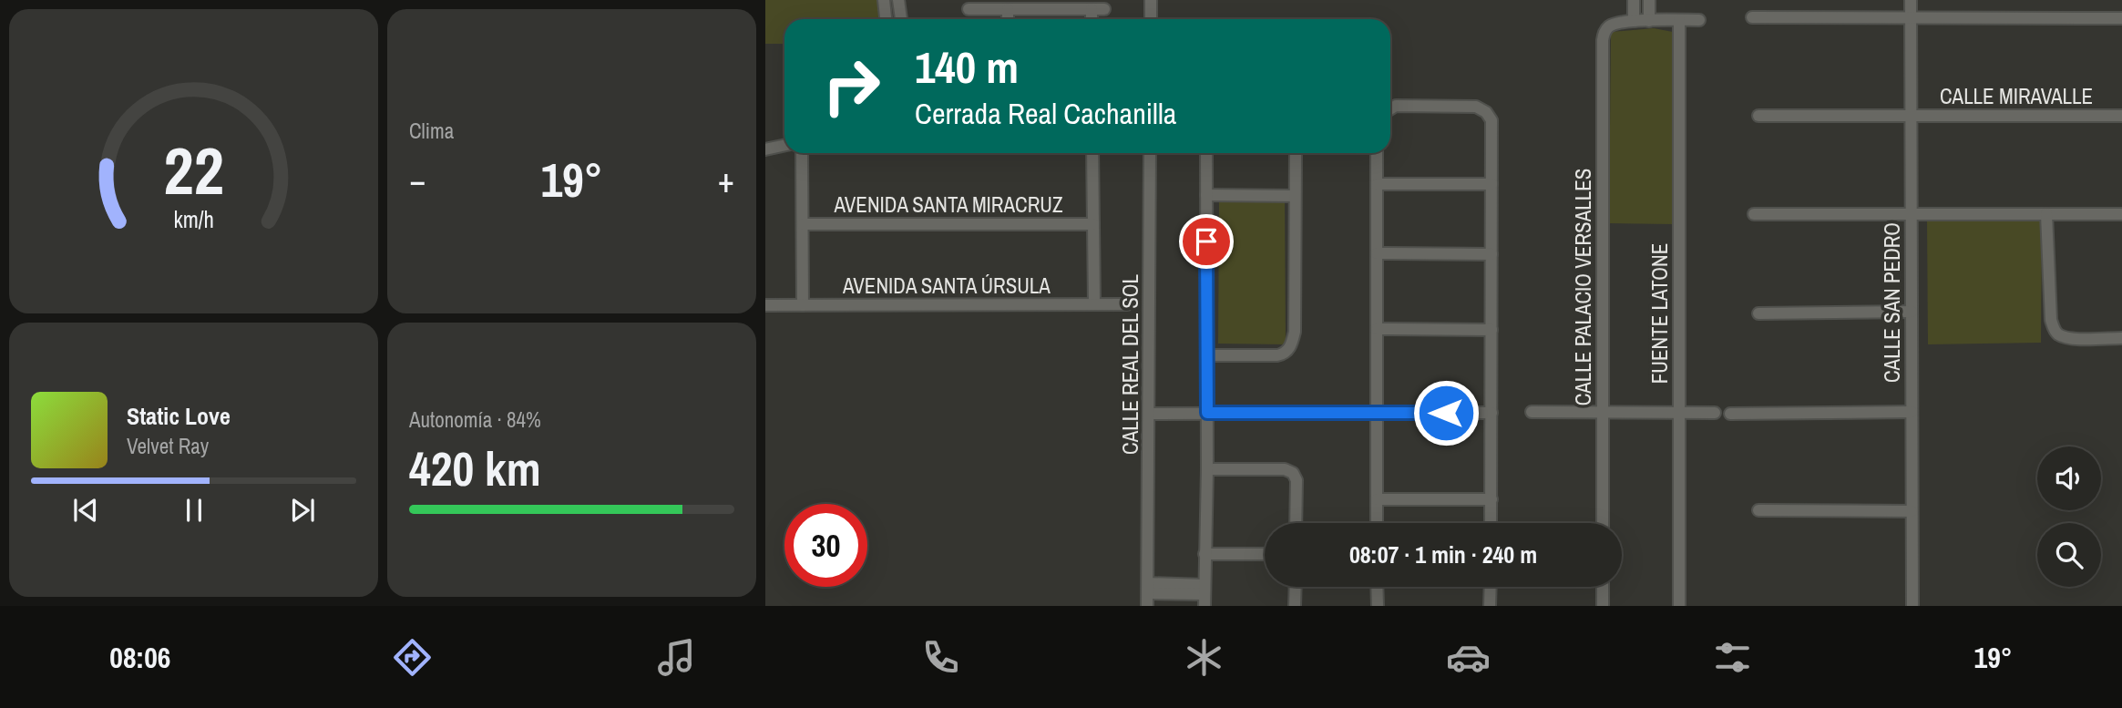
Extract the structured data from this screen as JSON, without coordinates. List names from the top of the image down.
{
  "streets": {
    "street": [
      "CALLE MIRAVALLE",
      "AVENIDA SANTA MIRACRUZ",
      "AVENIDA SANTA ÚRSULA",
      "CALLE PALACIO VERSALLES",
      "CALLE SAN PEDRO",
      "FUENTE LATONE",
      "CALLE REAL DEL SOL"
    ]
  },
  "crossings": [
    ["CALLE MIRAVALLE", "CALLE SAN PEDRO"]
  ],
  "page": {
    "tile": [
      "Clima",
      ["Autonomía · 84%", "420 km"]
    ],
    "turn": ["140 m", "Cerrada Real Cachanilla"],
    "heat": ["−", "19°", "+"],
    "song": ["Static Love", "Velvet Ray"],
    "limit": "30",
    "trip": "08:07 · 1 min · 240 m",
    "tabs": ["08:06", "19°"],
    "gauge": ["22", "km/h"]
  }
}
